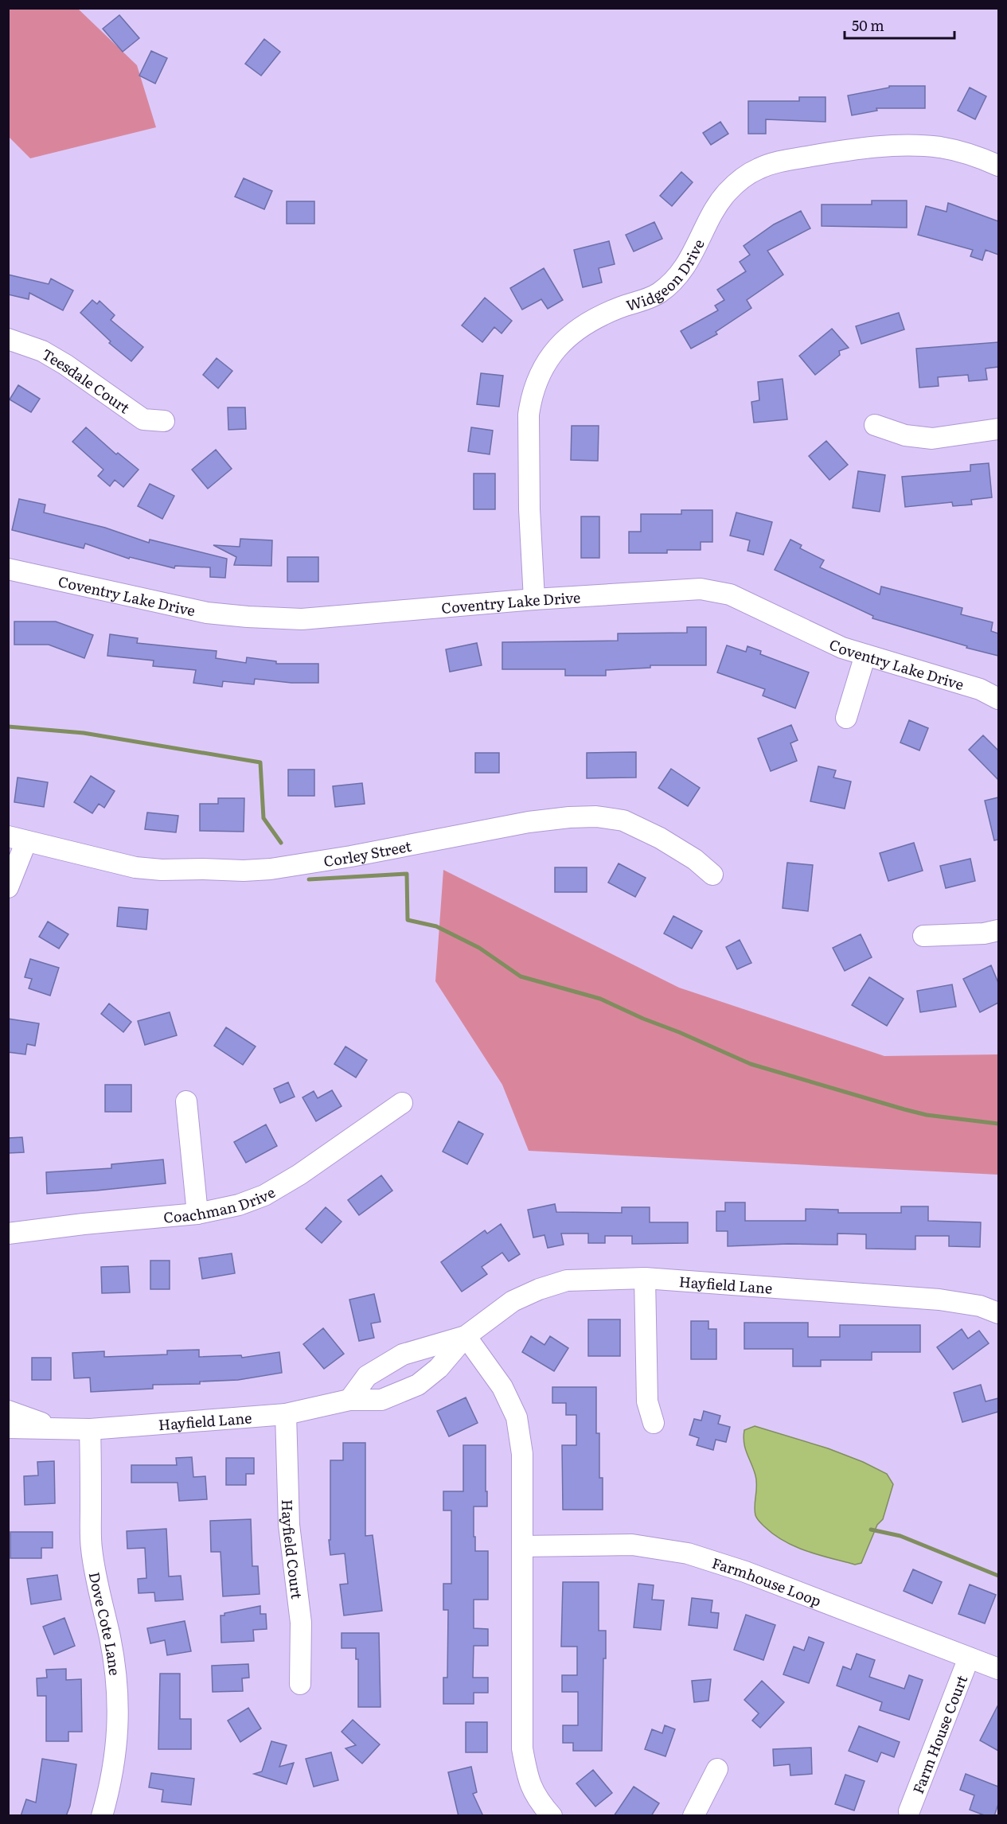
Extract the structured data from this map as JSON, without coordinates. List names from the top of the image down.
{
  "streets": {
    "street": [
      "Widgeon Drive",
      "Teesdale Court",
      "Coventry Lake Drive",
      "Corley Street",
      "Coachman Drive",
      "Hayfield Lane",
      "Hayfield Court",
      "Farmhouse Loop",
      "Dove Cote Lane",
      "Farm House Court"
    ]
  },
  "crossings": [
    ["Widgeon Drive", "Coventry Lake Drive"],
    ["Hayfield Lane", "Hayfield Court"],
    ["Hayfield Lane", "Dove Cote Lane"],
    ["Farmhouse Loop", "Farm House Court"]
  ],
  "scale_bar": "50 m"
}
